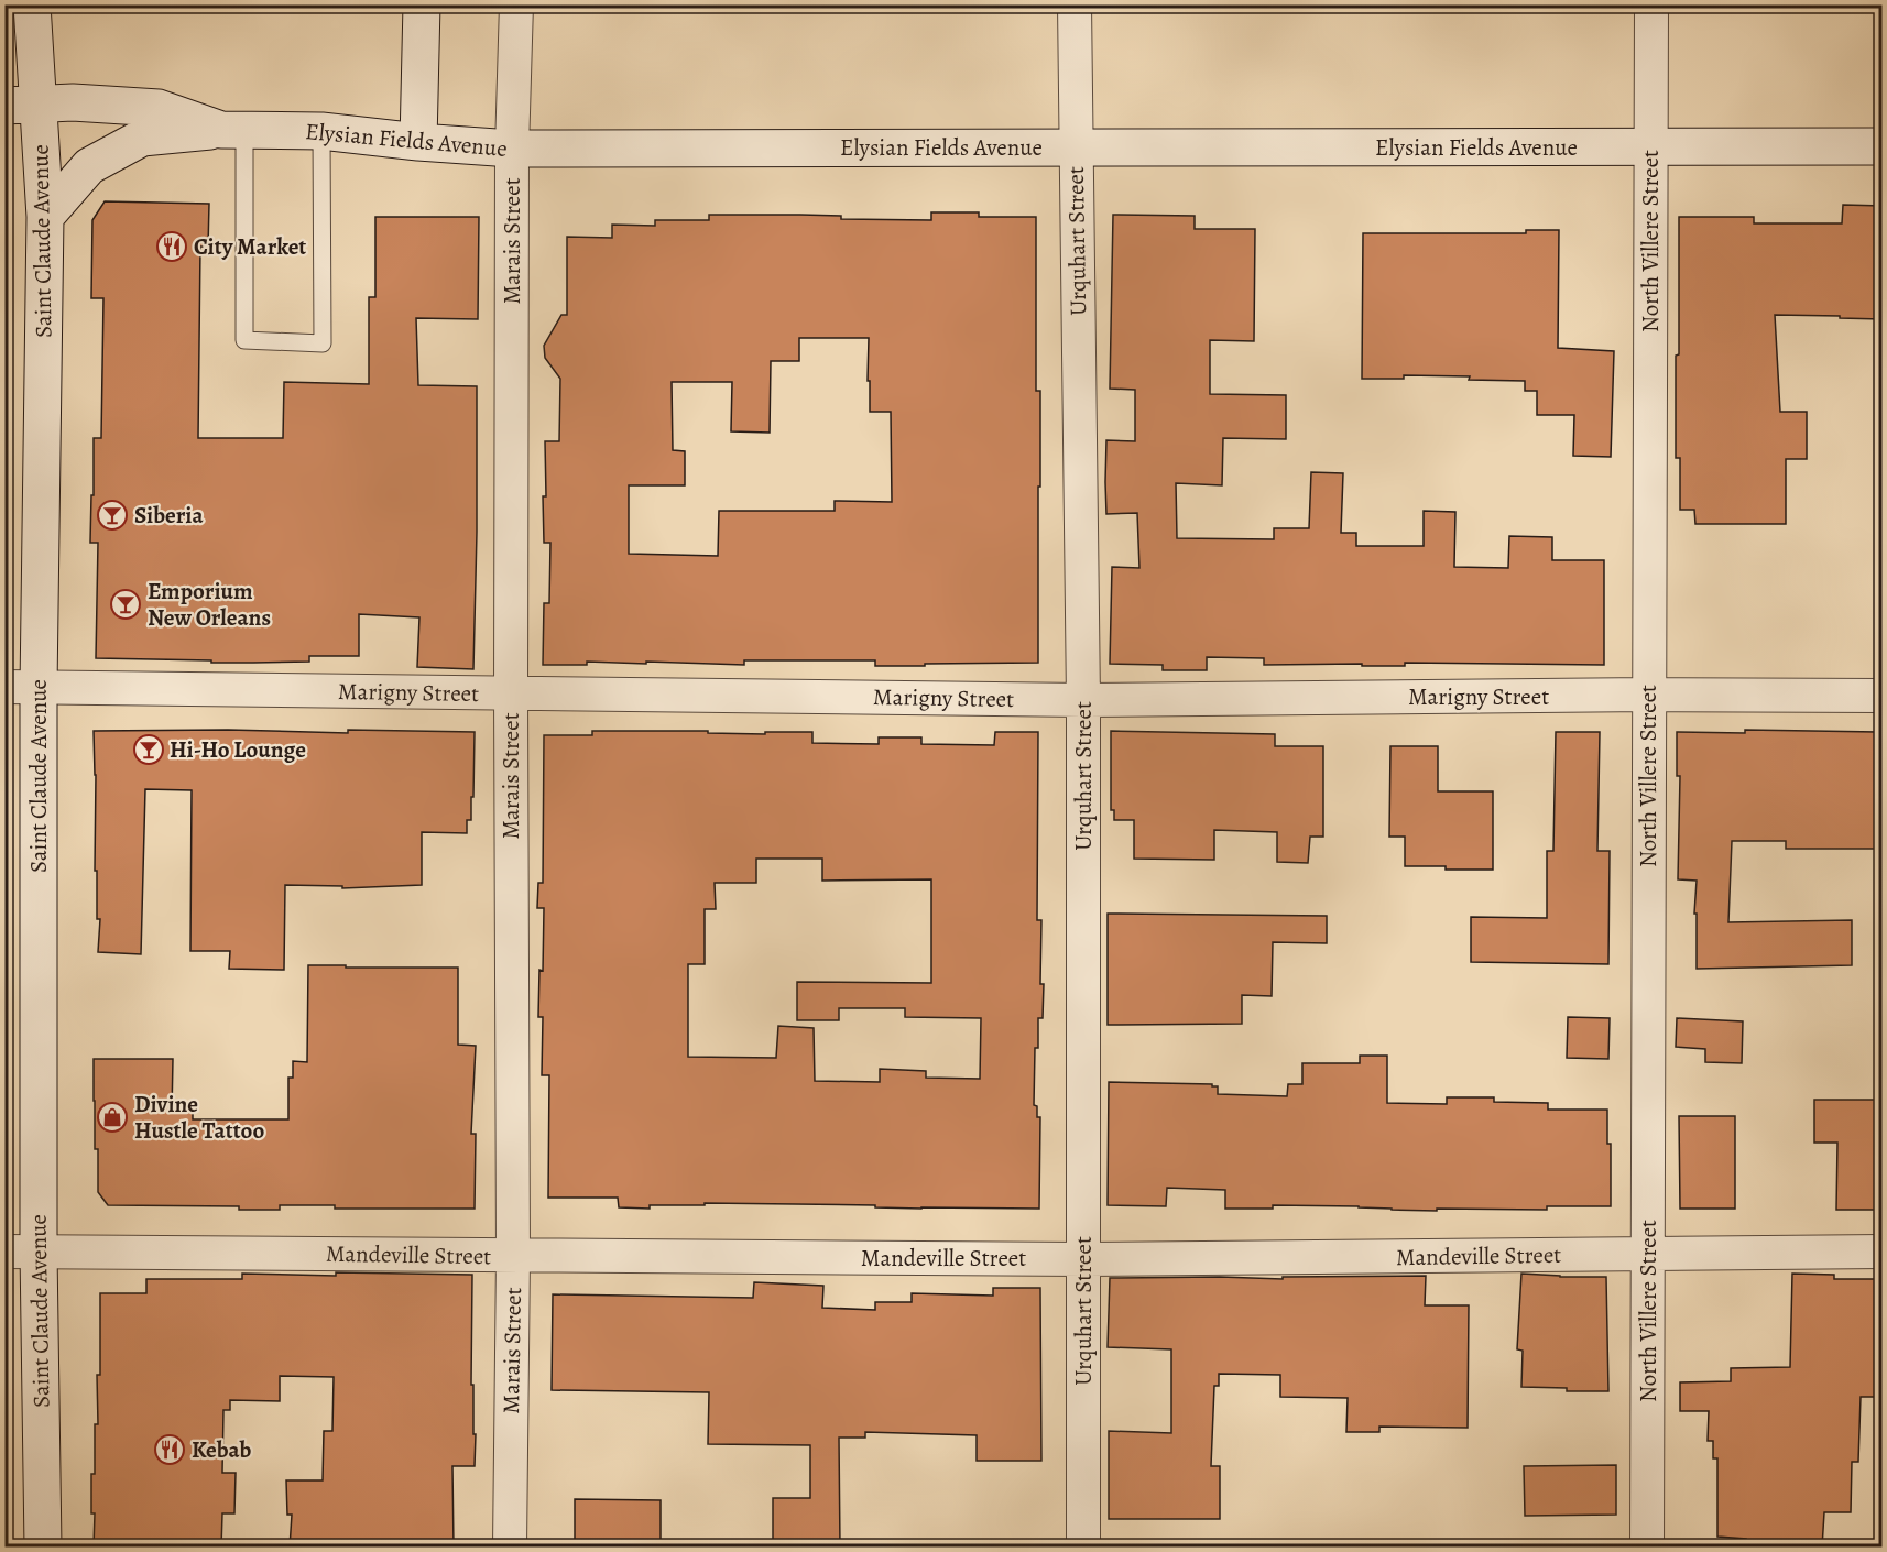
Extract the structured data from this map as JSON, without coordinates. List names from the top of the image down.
{
  "streets": {
    "main road": ["Elysian Fields Avenue", "Saint Claude Avenue"],
    "street": [
      "Marais Street",
      "Urquhart Street",
      "North Villere Street",
      "Marigny Street",
      "Mandeville Street"
    ]
  },
  "crossings": [
    ["Elysian Fields Avenue", "Saint Claude Avenue"],
    ["Elysian Fields Avenue", "Marais Street"],
    ["Elysian Fields Avenue", "Urquhart Street"],
    ["Elysian Fields Avenue", "North Villere Street"],
    ["Saint Claude Avenue", "Marigny Street"],
    ["Saint Claude Avenue", "Mandeville Street"],
    ["Marais Street", "Marigny Street"],
    ["Marais Street", "Mandeville Street"],
    ["Urquhart Street", "Marigny Street"],
    ["Urquhart Street", "Mandeville Street"],
    ["North Villere Street", "Marigny Street"],
    ["North Villere Street", "Mandeville Street"]
  ],
  "places": {
    "restaurant": ["City Market", "Kebab"],
    "bar": ["Siberia", "Emporium New Orleans", "Hi-Ho Lounge"],
    "shop": ["Divine Hustle Tattoo"]
  }
}
